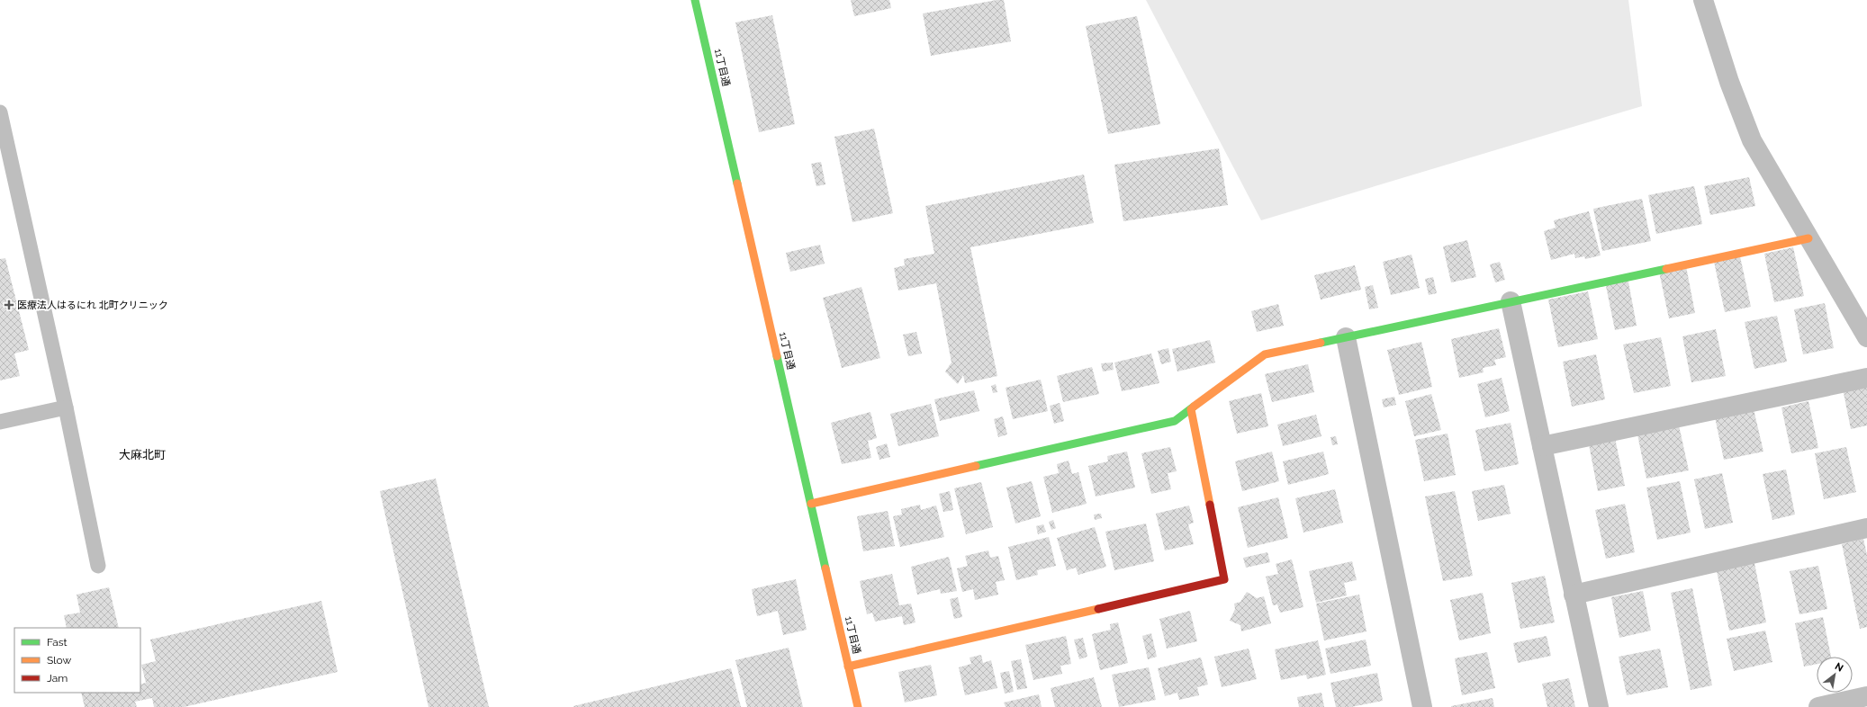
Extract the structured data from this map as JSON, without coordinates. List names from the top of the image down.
{
  "streets": {
    "street": ["11丁目通"]
  },
  "districts": ["大麻北町"],
  "places": {
    "health": ["医療法人はるにれ 北町クリニック"]
  },
  "legend": ["Fast", "Slow", "Jam"],
  "north": "top right"
}
